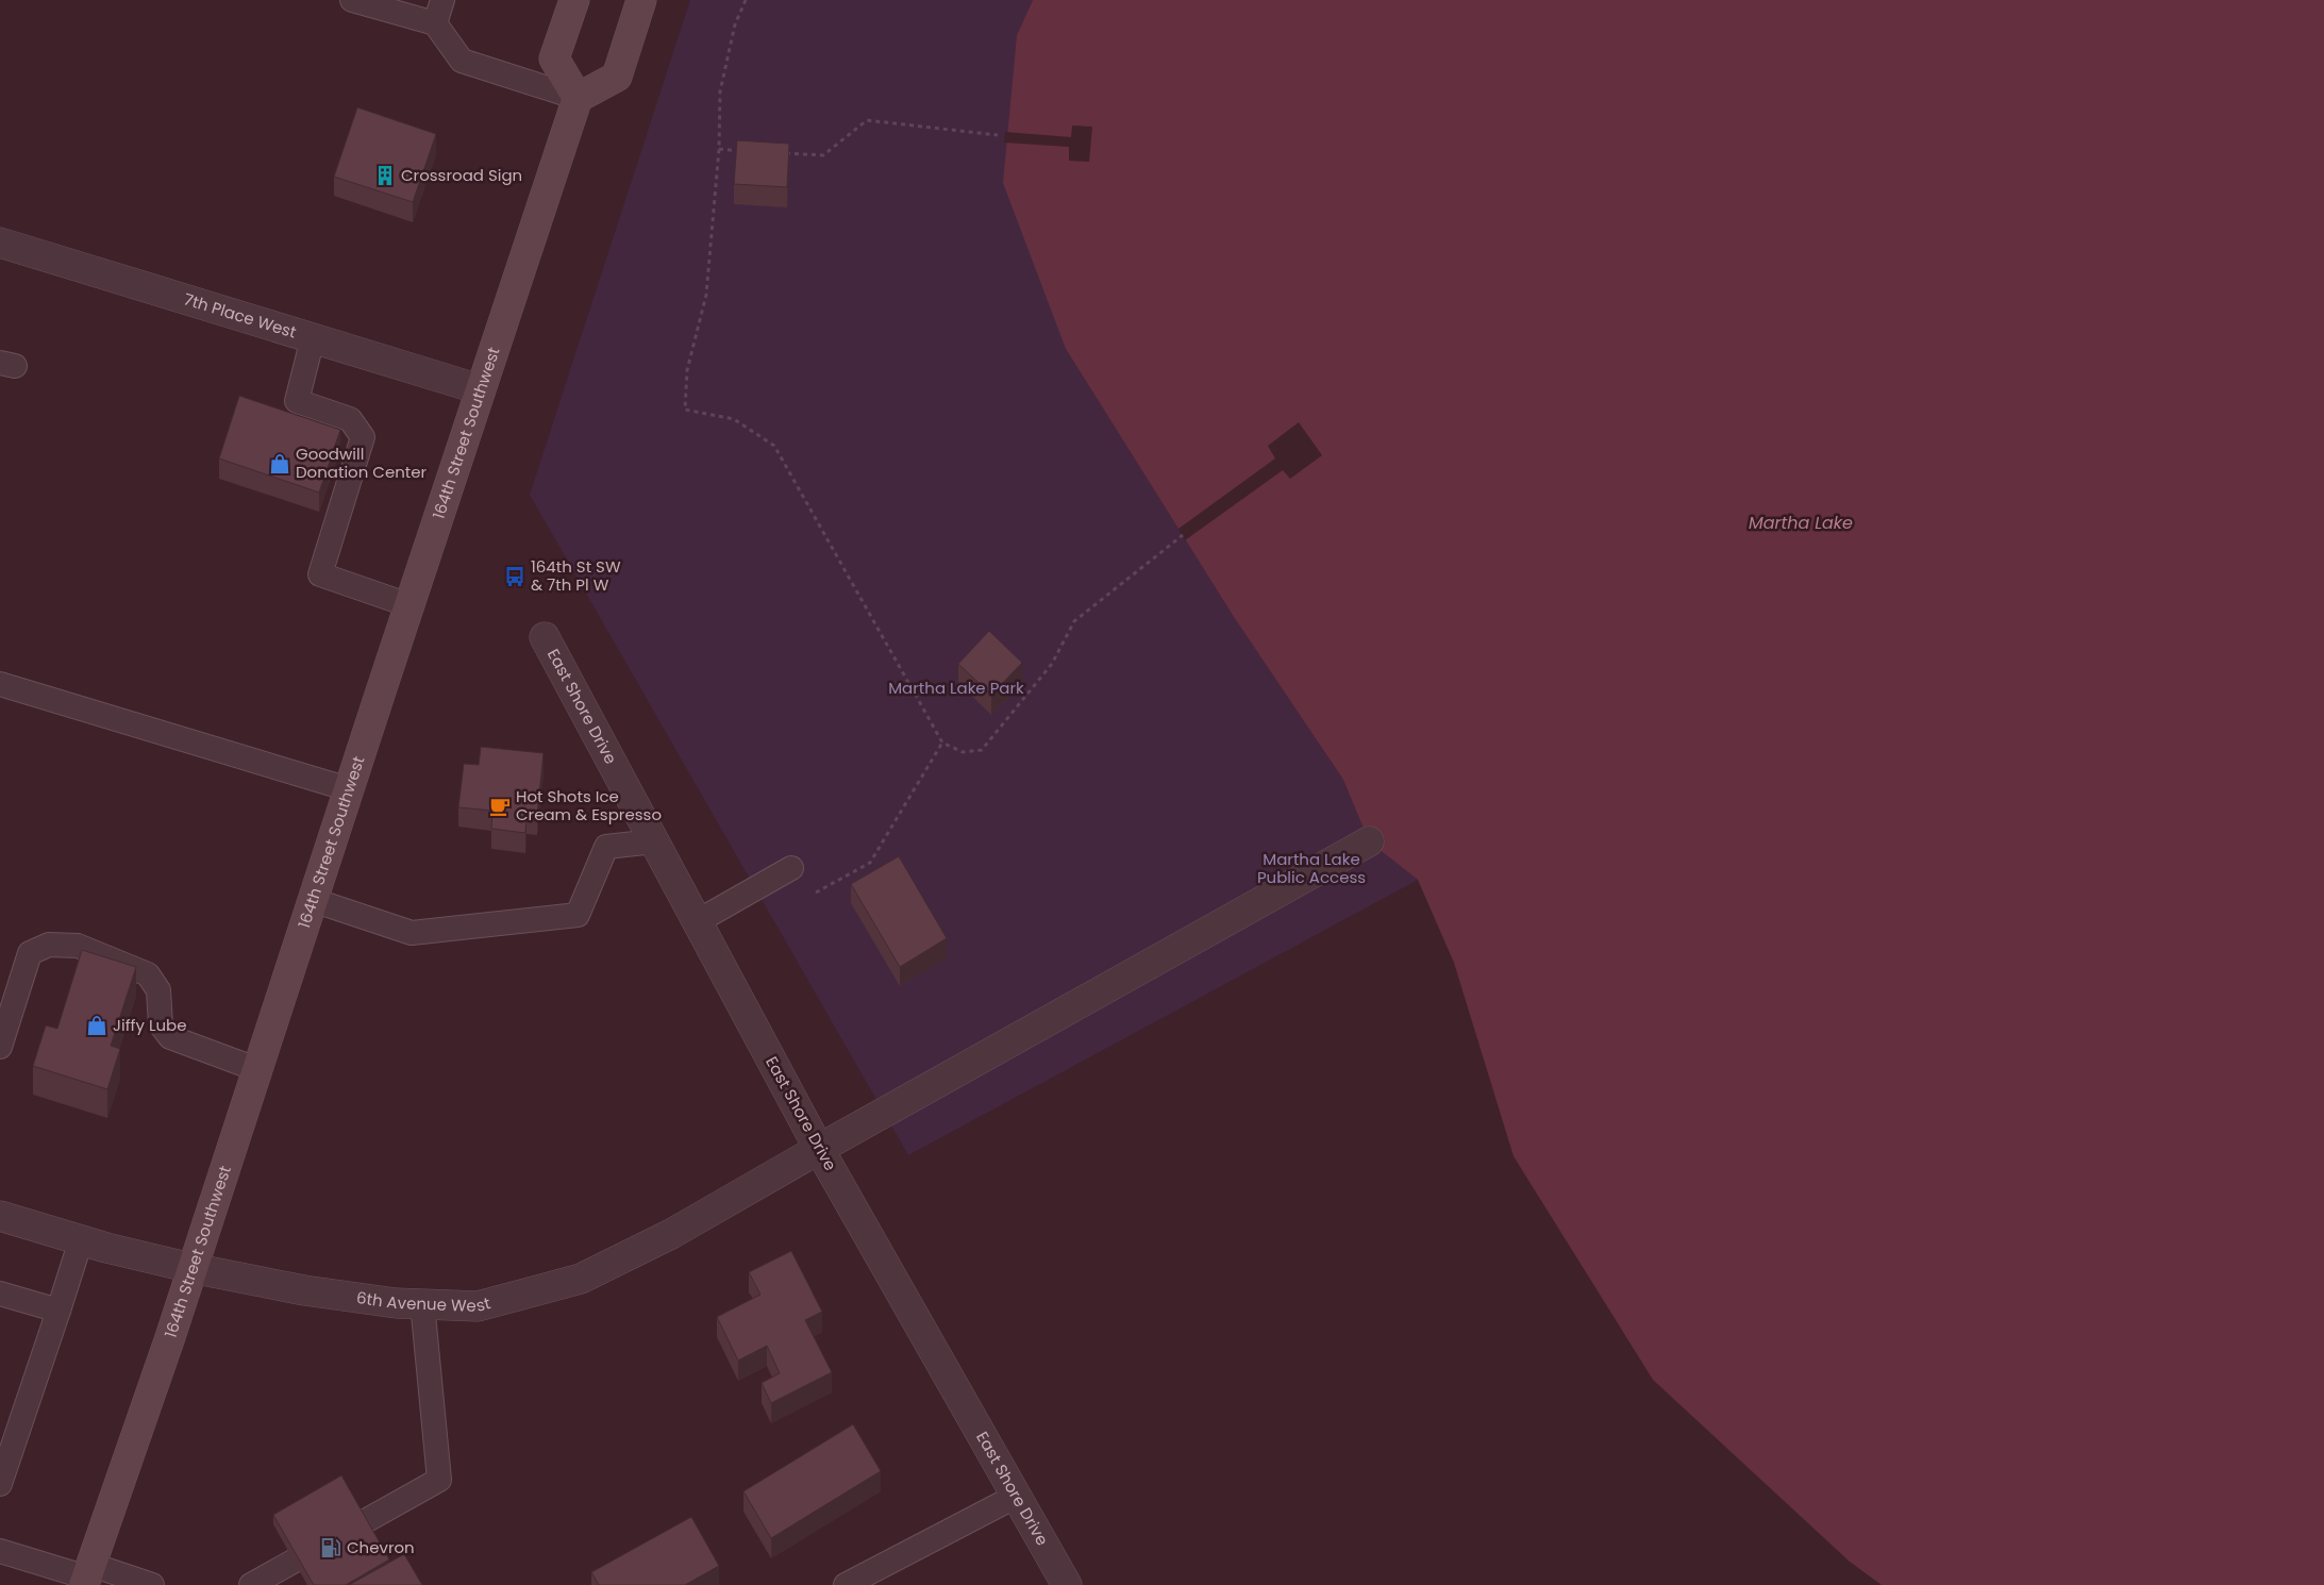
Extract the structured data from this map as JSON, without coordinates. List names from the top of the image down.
{
  "streets": {
    "main road": ["164th Street Southwest"],
    "street": ["7th Place West", "East Shore Drive", "6th Avenue West"]
  },
  "crossings": [
    ["7th Place West", "164th Street Southwest"],
    ["164th Street Southwest", "6th Avenue West"],
    ["East Shore Drive", "6th Avenue West"]
  ],
  "water": ["Martha Lake"],
  "parks": ["Martha Lake Park", "Martha Lake Public Access"],
  "places": {
    "building": ["Crossroad Sign"],
    "shop": ["Goodwill Donation Center", "Jiffy Lube"],
    "bus stop": ["164th St SW & 7th Pl W"],
    "cafe": ["Hot Shots Ice Cream & Espresso"],
    "fuel station": ["Chevron"]
  }
}
